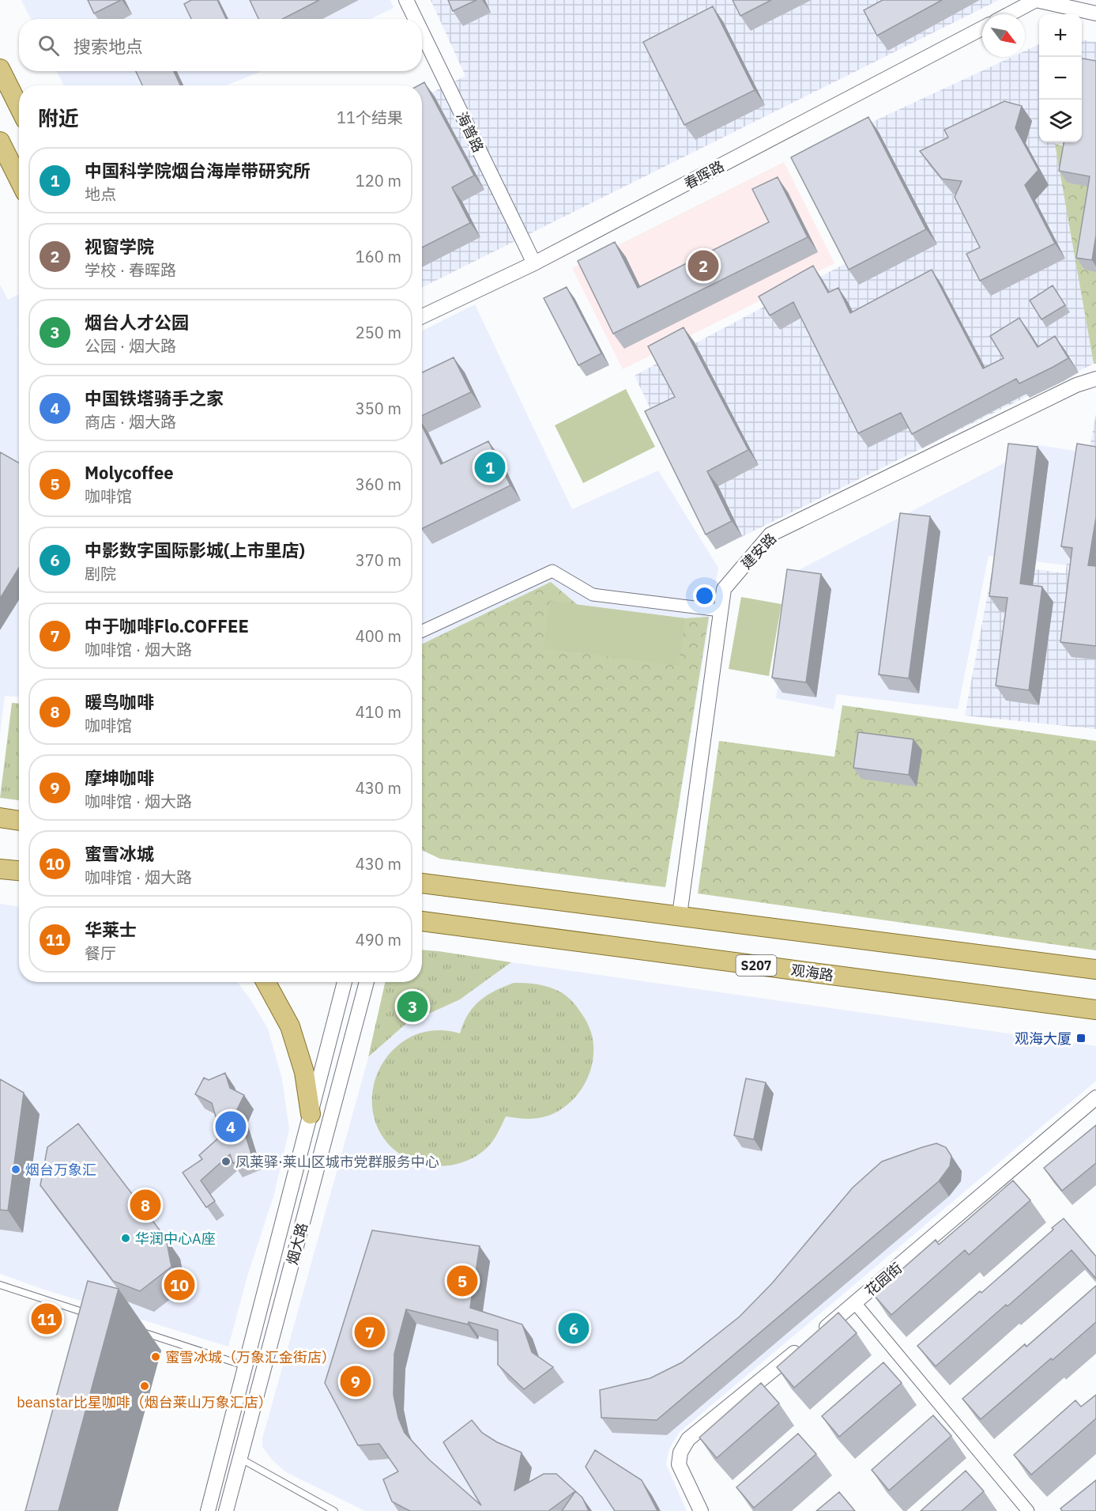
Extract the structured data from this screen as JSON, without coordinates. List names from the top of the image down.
{
  "streets": {
    "main road": ["S207", "观海路"],
    "street": [
      "海普路",
      "春晖路",
      "建安路",
      "烟大路",
      "花园街"
    ]
  },
  "crossings": [
    ["海普路", "春晖路"]
  ],
  "places": {
    "transit": ["观海大厦"],
    "other": [
      "凤莱驿·莱山区城市党群服务中心",
      "烟台万象汇",
      "华润中心A座",
      "蜜雪冰城（万象汇金街店）",
      "beanstar比星咖啡（烟台莱山万象汇店）"
    ]
  },
  "north": "bottom right",
  "page": {
    "map_buttons": ["+", "−"],
    "search": "搜索地点",
    "heading": ["附近", "11个结果"],
    "list": [
      {
        "mark": "1",
        "name": "中国科学院烟台海岸带研究所",
        "note": "地点",
        "value": "120 m"
      },
      {
        "mark": "2",
        "name": "视窗学院",
        "note": "学校 · 春晖路",
        "value": "160 m"
      },
      {
        "mark": "3",
        "name": "烟台人才公园",
        "note": "公园 · 烟大路",
        "value": "250 m"
      },
      {
        "mark": "4",
        "name": "中国铁塔骑手之家",
        "note": "商店 · 烟大路",
        "value": "350 m"
      },
      {
        "mark": "5",
        "name": "Molycoffee",
        "note": "咖啡馆",
        "value": "360 m"
      },
      {
        "mark": "6",
        "name": "中影数字国际影城(上市里店)",
        "note": "剧院",
        "value": "370 m"
      },
      {
        "mark": "7",
        "name": "中于咖啡Flo.COFFEE",
        "note": "咖啡馆 · 烟大路",
        "value": "400 m"
      },
      {
        "mark": "8",
        "name": "暖鸟咖啡",
        "note": "咖啡馆",
        "value": "410 m"
      },
      {
        "mark": "9",
        "name": "摩坤咖啡",
        "note": "咖啡馆 · 烟大路",
        "value": "430 m"
      },
      {
        "mark": "10",
        "name": "蜜雪冰城",
        "note": "咖啡馆 · 烟大路",
        "value": "430 m"
      },
      {
        "mark": "11",
        "name": "华莱士",
        "note": "餐厅",
        "value": "490 m"
      }
    ],
    "pins": [
      "2",
      "1",
      "3",
      "4",
      "8",
      "5",
      "10",
      "11",
      "6",
      "7",
      "9"
    ]
  }
}
